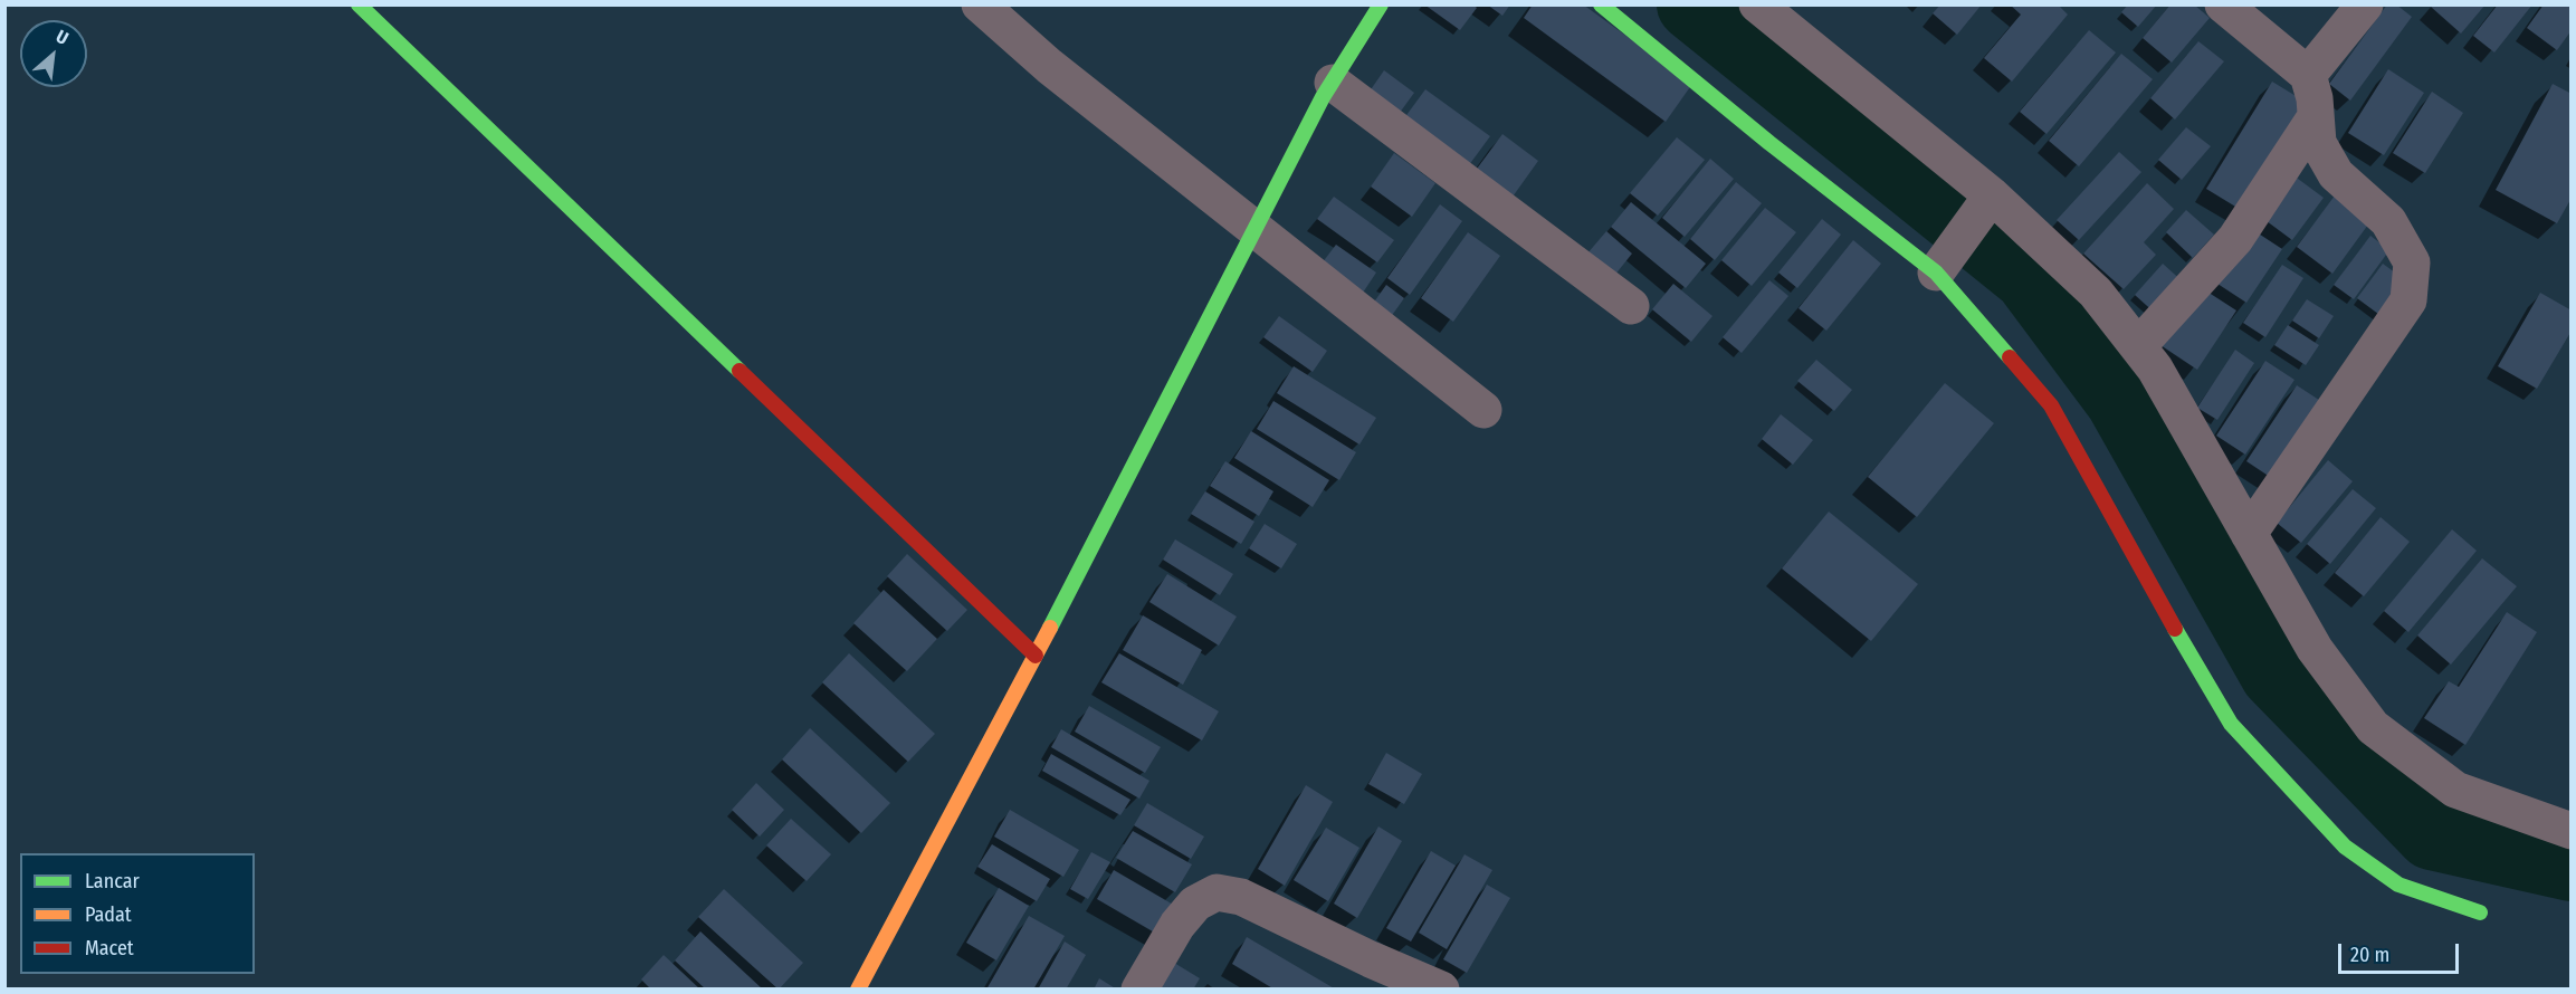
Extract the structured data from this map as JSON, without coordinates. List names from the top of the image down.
{
  "legend": ["Lancar", "Padat", "Macet"],
  "scale_bar": "20 m",
  "north": "top right"
}
